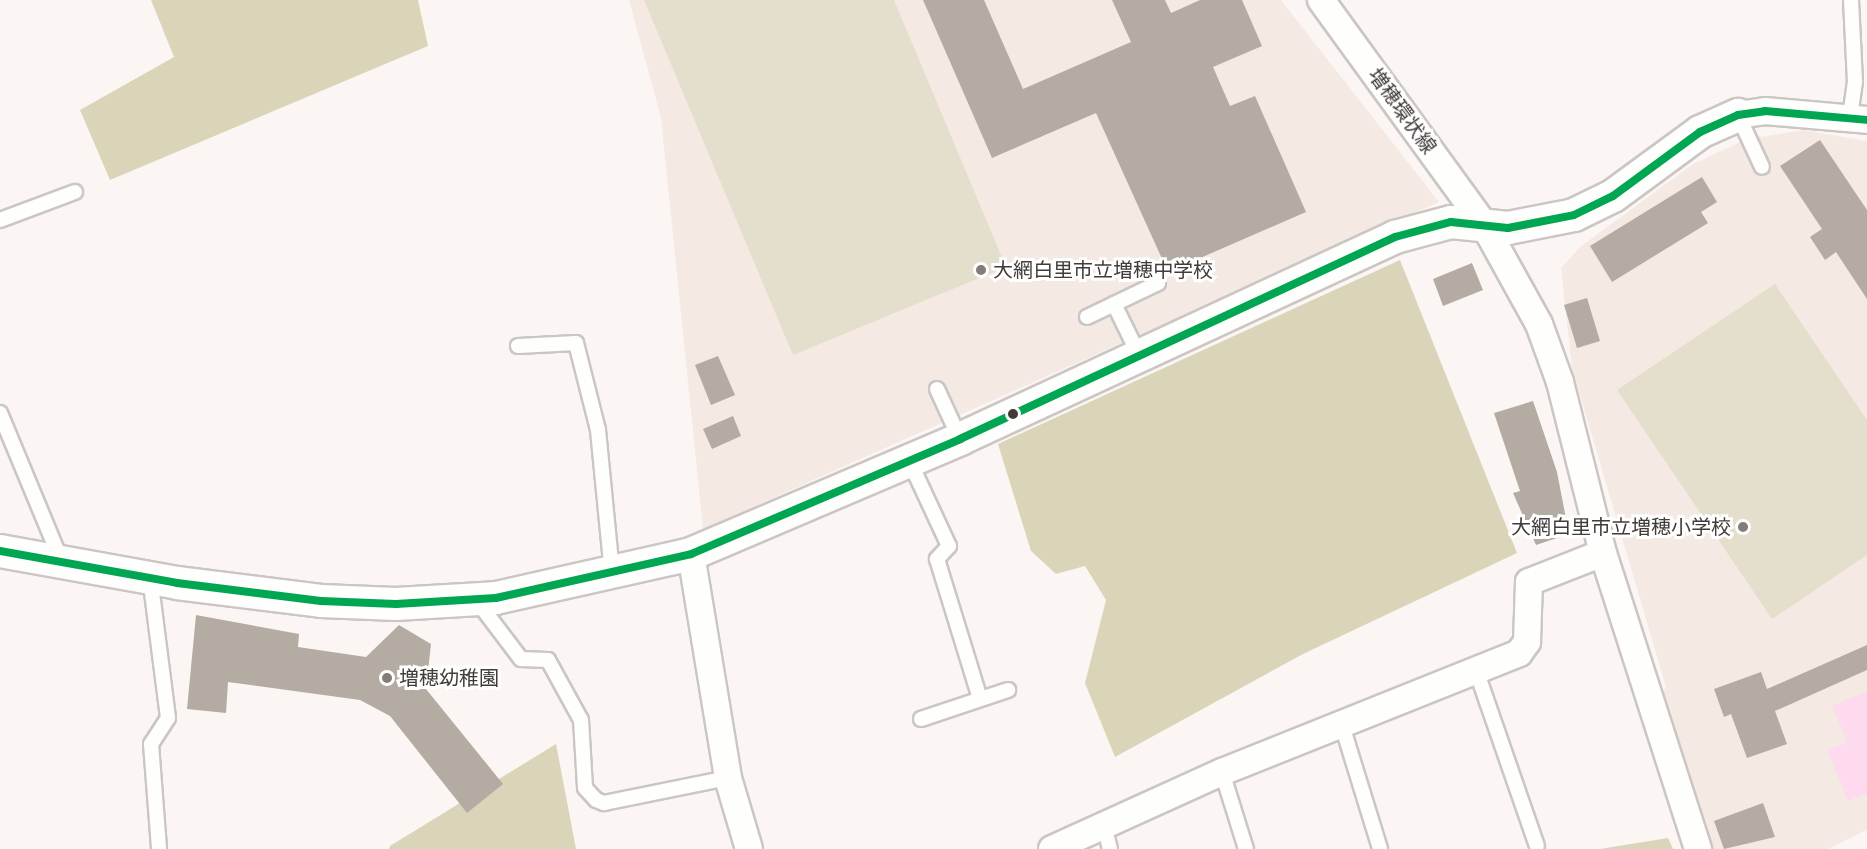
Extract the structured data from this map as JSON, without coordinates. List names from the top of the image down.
{
  "streets": {
    "street": ["増穂環状線"]
  },
  "places": ["大網白里市立増穂中学校", "大網白里市立増穂小学校", "増穂幼稚園"]
}
